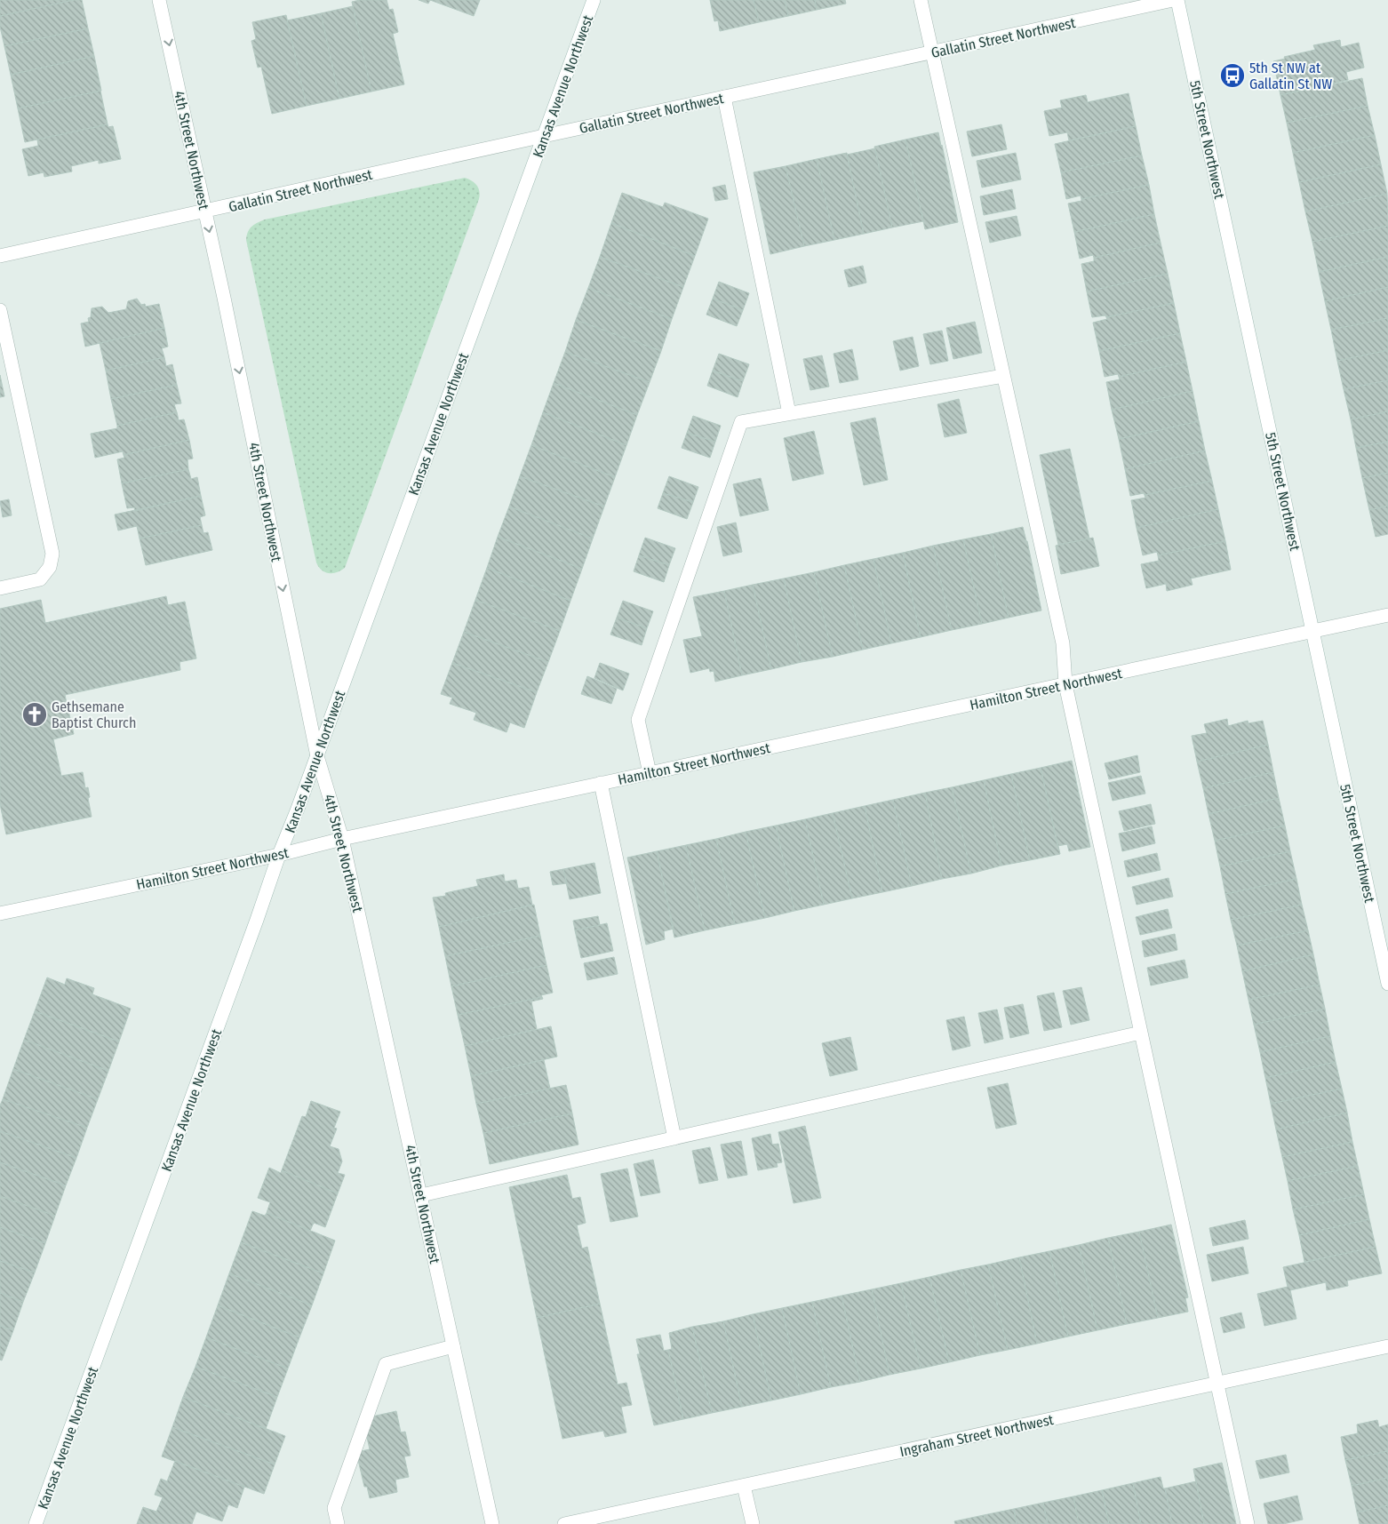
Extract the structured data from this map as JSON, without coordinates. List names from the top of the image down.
{
  "streets": {
    "street": [
      "Gallatin Street Northwest",
      "Kansas Avenue Northwest",
      "5th Street Northwest",
      "4th Street Northwest",
      "Hamilton Street Northwest",
      "Ingraham Street Northwest"
    ]
  },
  "crossings": [
    ["Gallatin Street Northwest", "Kansas Avenue Northwest"],
    ["Gallatin Street Northwest", "4th Street Northwest"],
    ["Kansas Avenue Northwest", "4th Street Northwest"],
    ["Kansas Avenue Northwest", "Hamilton Street Northwest"],
    ["5th Street Northwest", "Hamilton Street Northwest"],
    ["4th Street Northwest", "Hamilton Street Northwest"]
  ],
  "one_way": ["4th Street Northwest"],
  "places": {
    "bus stop": ["5th St NW at Gallatin St NW"],
    "church": ["Gethsemane Baptist Church"]
  }
}
